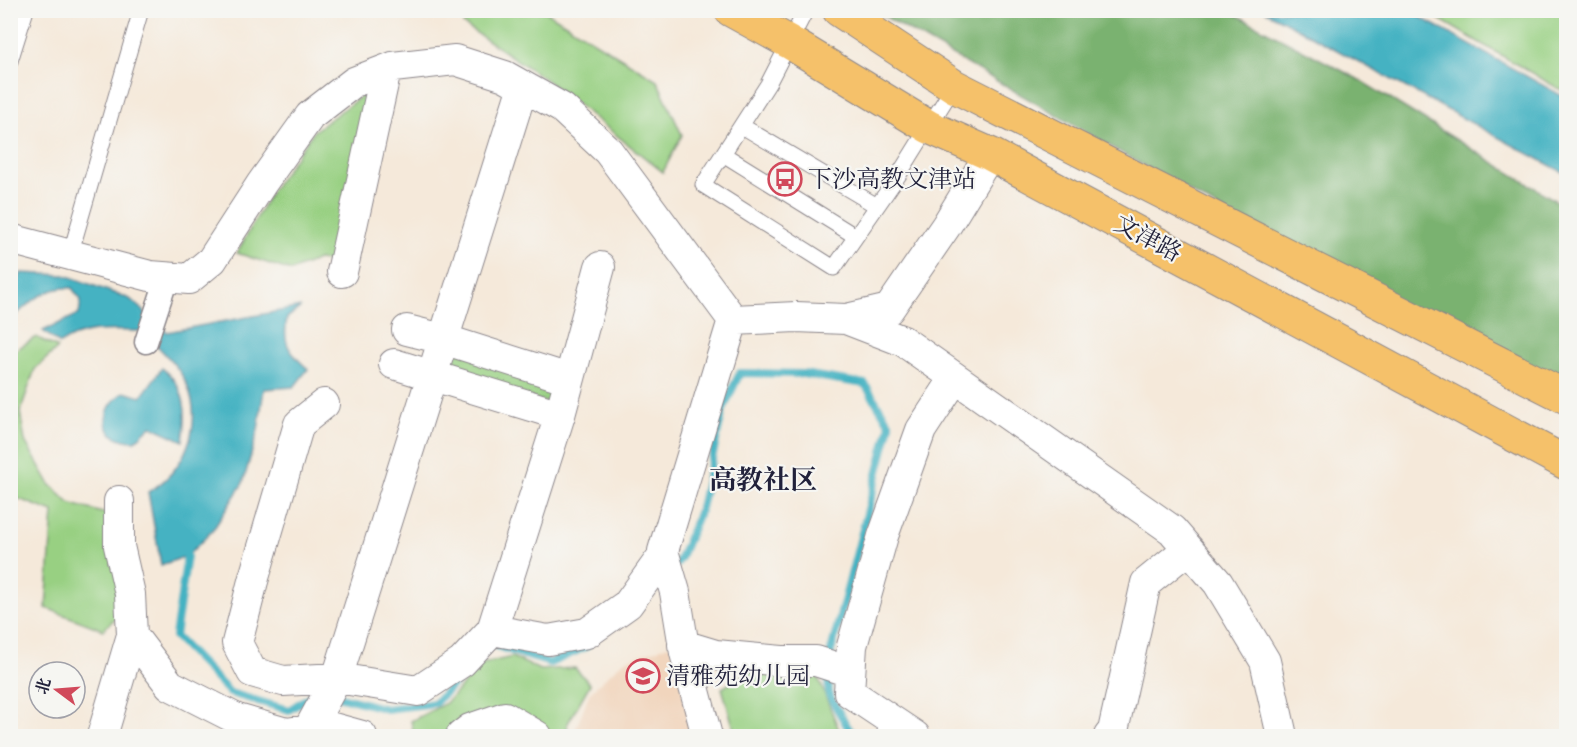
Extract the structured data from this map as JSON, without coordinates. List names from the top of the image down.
{
  "streets": {
    "main road": ["文津路"]
  },
  "districts": ["高教社区"],
  "places": {
    "bus stop": ["下沙高教文津站"],
    "school or university": ["清雅苑幼儿园"]
  },
  "north": "left"
}
